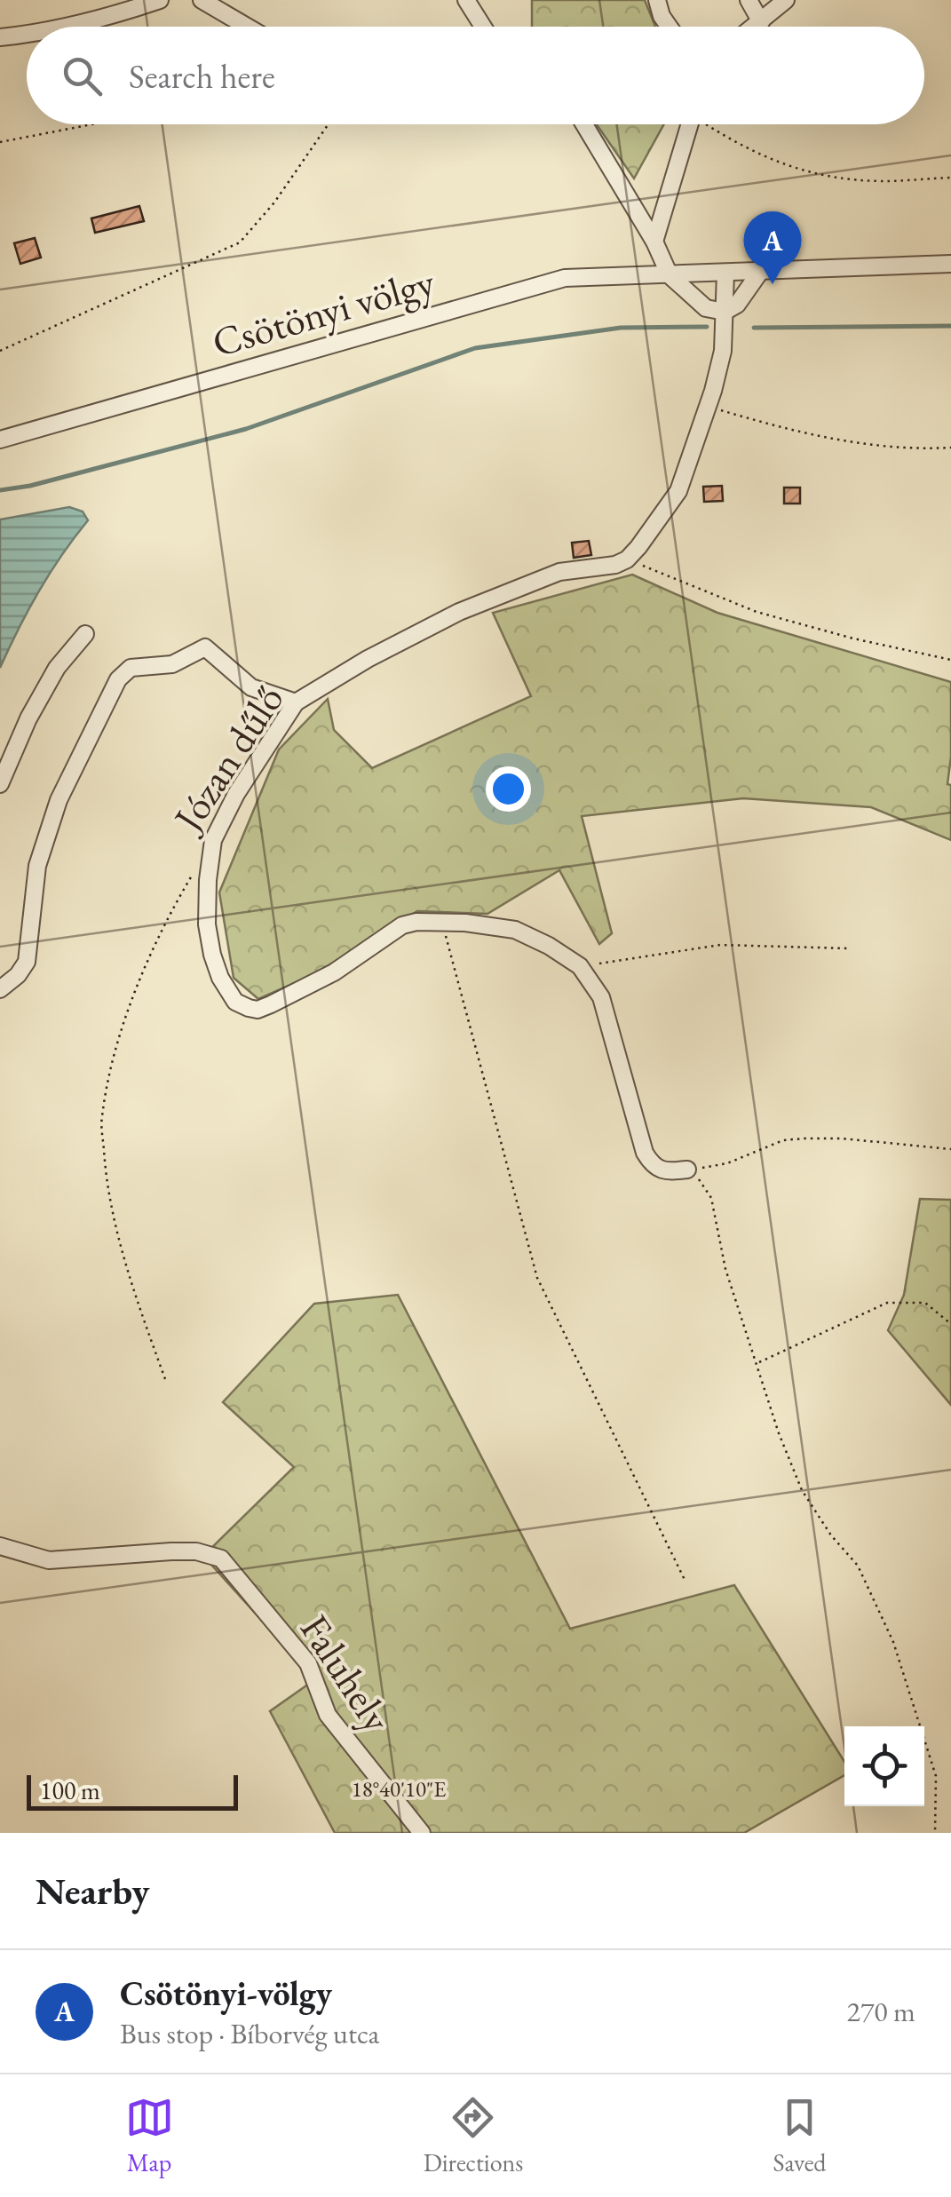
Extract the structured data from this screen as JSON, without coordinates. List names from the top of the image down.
{
  "streets": {
    "street": ["Csötönyi völgy", "Józan dűlő", "Faluhely"]
  },
  "scale_bar": "100 m",
  "page": {
    "search": "Search here",
    "pins": "A",
    "scale": "100 m",
    "heading": "Nearby",
    "list": [
      {
        "mark": "A",
        "name": "Csötönyi-völgy",
        "note": "Bus stop · Bíborvég utca",
        "value": "270 m"
      }
    ],
    "nav": ["Map", "Directions", "Saved"]
  },
  "coordinates": ["18°40'10\"E"]
}
